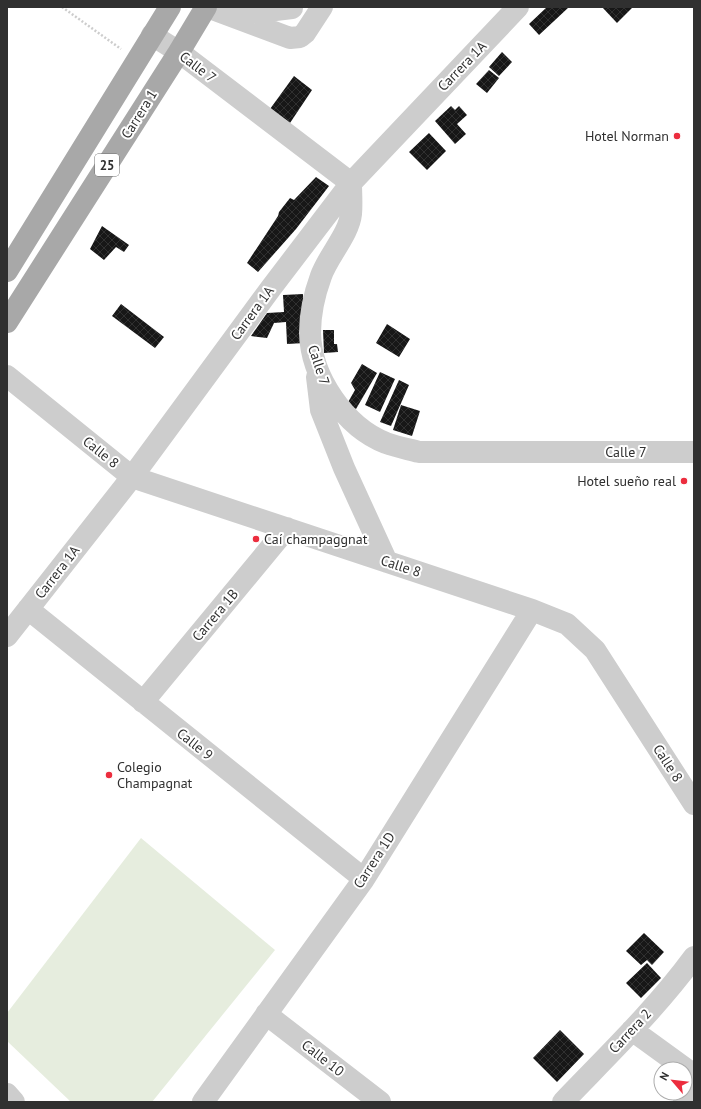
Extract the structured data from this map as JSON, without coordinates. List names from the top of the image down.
{
  "streets": {
    "main road": ["Carrera 1", "25"],
    "street": [
      "Carrera 1A",
      "Calle 7",
      "Calle 8",
      "Carrera 1B",
      "Calle 9",
      "Carrera 1D",
      "Carrera 2",
      "Calle 10"
    ]
  },
  "crossings": [
    ["Carrera 1A", "Calle 7"],
    ["Carrera 1A", "Calle 8"],
    ["Carrera 1A", "Calle 9"],
    ["Calle 7", "Carrera 1"],
    ["Calle 7", "25"],
    ["Calle 8", "Carrera 1B"],
    ["Calle 8", "Carrera 1D"],
    ["Carrera 1B", "Calle 9"],
    ["Calle 9", "Carrera 1D"],
    ["Carrera 1D", "Calle 10"]
  ],
  "places": [
    "Hotel Norman",
    "Hotel sueño real",
    "Caí champaggnat",
    "Colegio Champagnat"
  ],
  "north": "top left"
}
